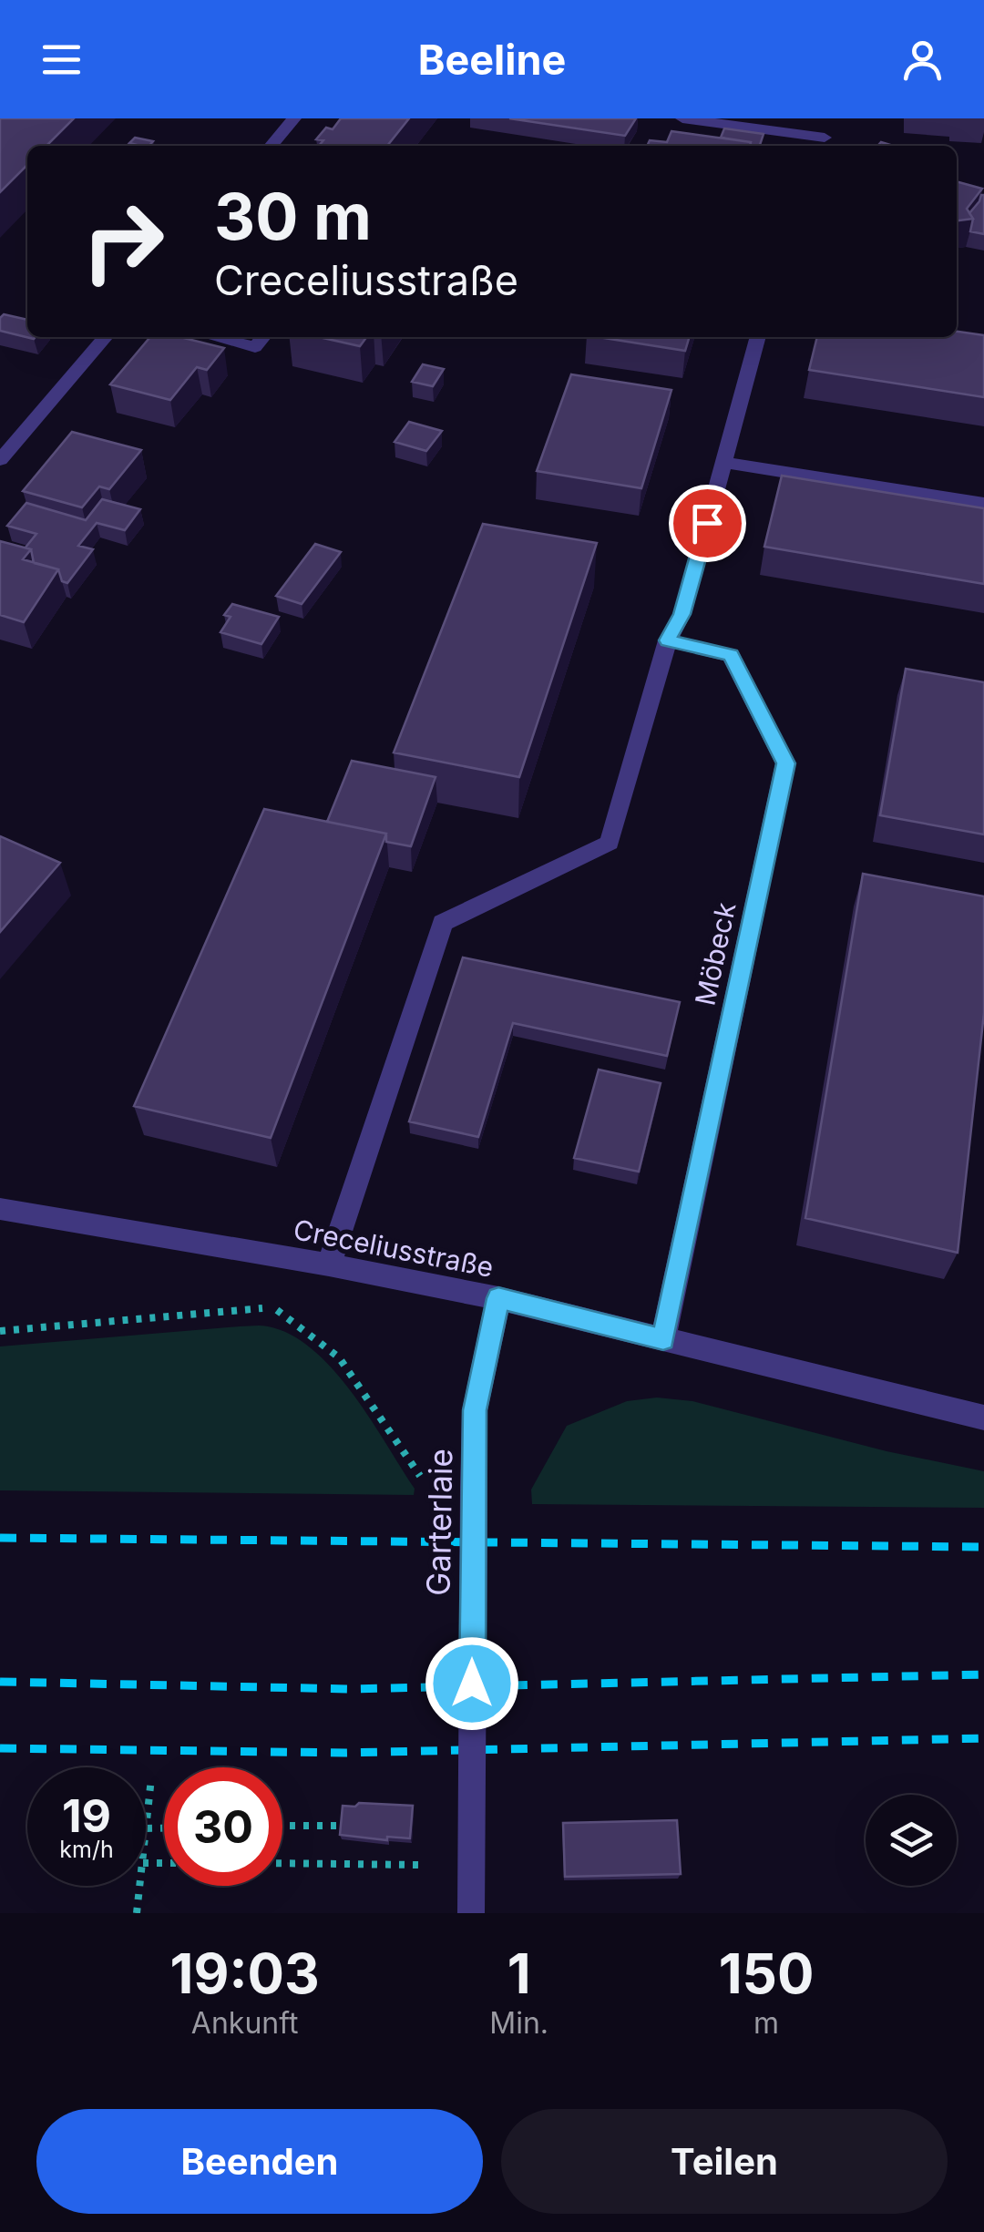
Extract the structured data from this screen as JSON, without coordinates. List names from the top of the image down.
{
  "streets": {
    "street": ["Möbeck", "Creceliusstraße", "Garterlaie"]
  },
  "crossings": [
    ["Möbeck", "Creceliusstraße"],
    ["Creceliusstraße", "Garterlaie"]
  ],
  "page": {
    "header": "Beeline",
    "turn": ["30 m", "Creceliusstraße"],
    "speed": "19 km/h",
    "limit": "30",
    "eta": [
      "19:03",
      "Ankunft",
      "1",
      "Min.",
      "150",
      "m"
    ],
    "buttons": ["Beenden", "Teilen"]
  }
}
